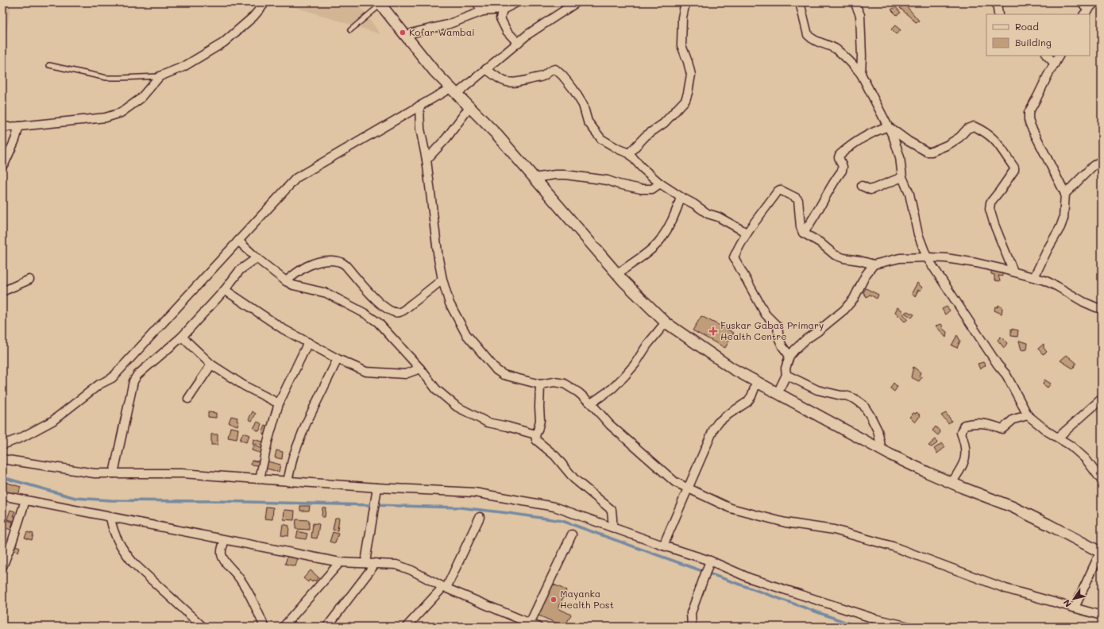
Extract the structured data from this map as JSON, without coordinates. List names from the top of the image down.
{
  "places": {
    "other": ["Kofar Wambai", "Mayanka Health Post"],
    "health": ["Fuskar Gabas Primary Health Centre"]
  },
  "legend": ["Road", "Building"],
  "north": "bottom left"
}
